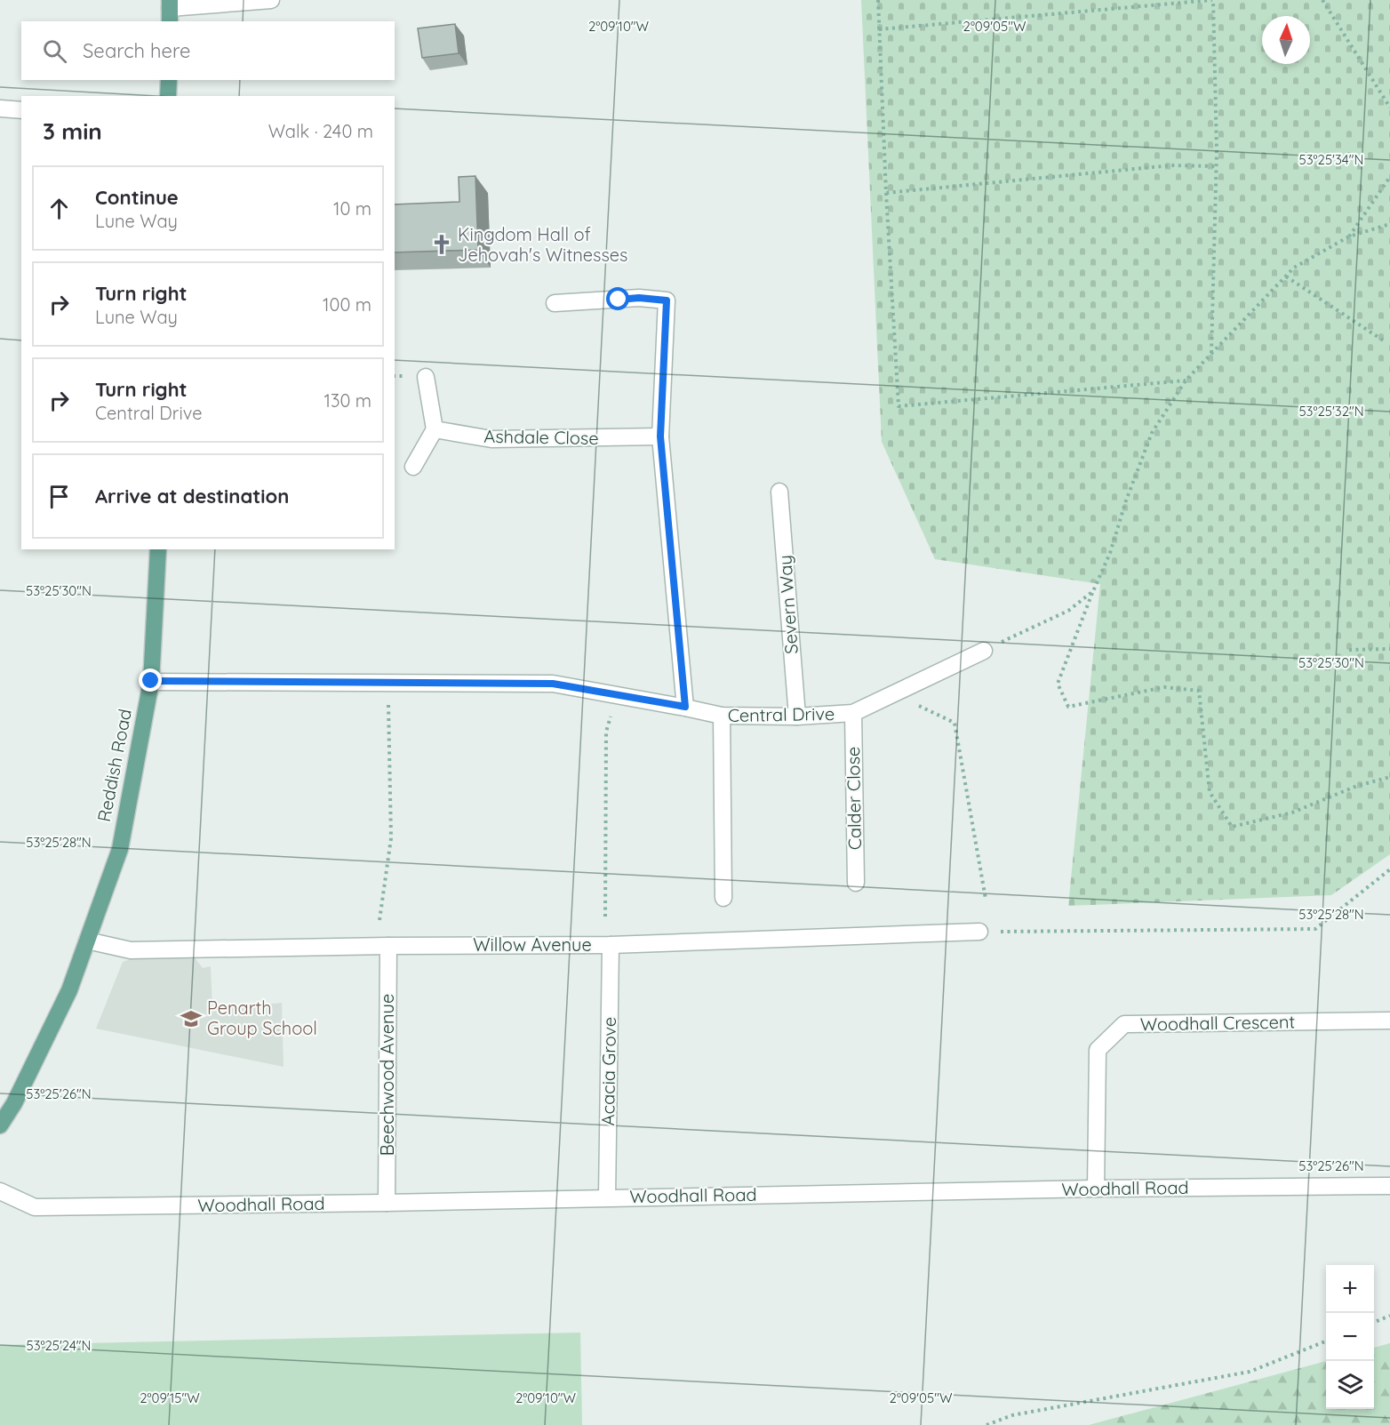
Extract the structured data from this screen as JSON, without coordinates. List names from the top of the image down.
{
  "streets": {
    "main road": ["Reddish Road"],
    "street": [
      "Ashdale Close",
      "Severn Way",
      "Central Drive",
      "Calder Close",
      "Willow Avenue",
      "Woodhall Crescent",
      "Acacia Grove",
      "Beechwood Avenue",
      "Woodhall Road"
    ]
  },
  "crossings": [
    ["Severn Way", "Central Drive"],
    ["Central Drive", "Reddish Road"],
    ["Central Drive", "Calder Close"],
    ["Reddish Road", "Willow Avenue"],
    ["Willow Avenue", "Acacia Grove"],
    ["Willow Avenue", "Beechwood Avenue"],
    ["Woodhall Crescent", "Woodhall Road"],
    ["Acacia Grove", "Woodhall Road"],
    ["Beechwood Avenue", "Woodhall Road"]
  ],
  "places": {
    "church": ["Kingdom Hall of Jehovah's Witnesses"],
    "school or university": ["Penarth Group School"]
  },
  "north": "top",
  "page": {
    "search": "Search here",
    "heading": ["3 min", "Walk · 240 m"],
    "list": [
      ["Continue", "Lune Way", "10 m"],
      ["Turn right", "Lune Way", "100 m"],
      ["Turn right", "Central Drive", "130 m"],
      "Arrive at destination"
    ],
    "map_buttons": ["+", "−"]
  },
  "coordinates": [
    "2°09'10\"W",
    "2°09'05\"W",
    "53°25'34\"N",
    "53°25'32\"N",
    "53°25'30\"N",
    "53°25'28\"N",
    "53°25'26\"N",
    "53°25'24\"N",
    "2°09'15\"W"
  ]
}
